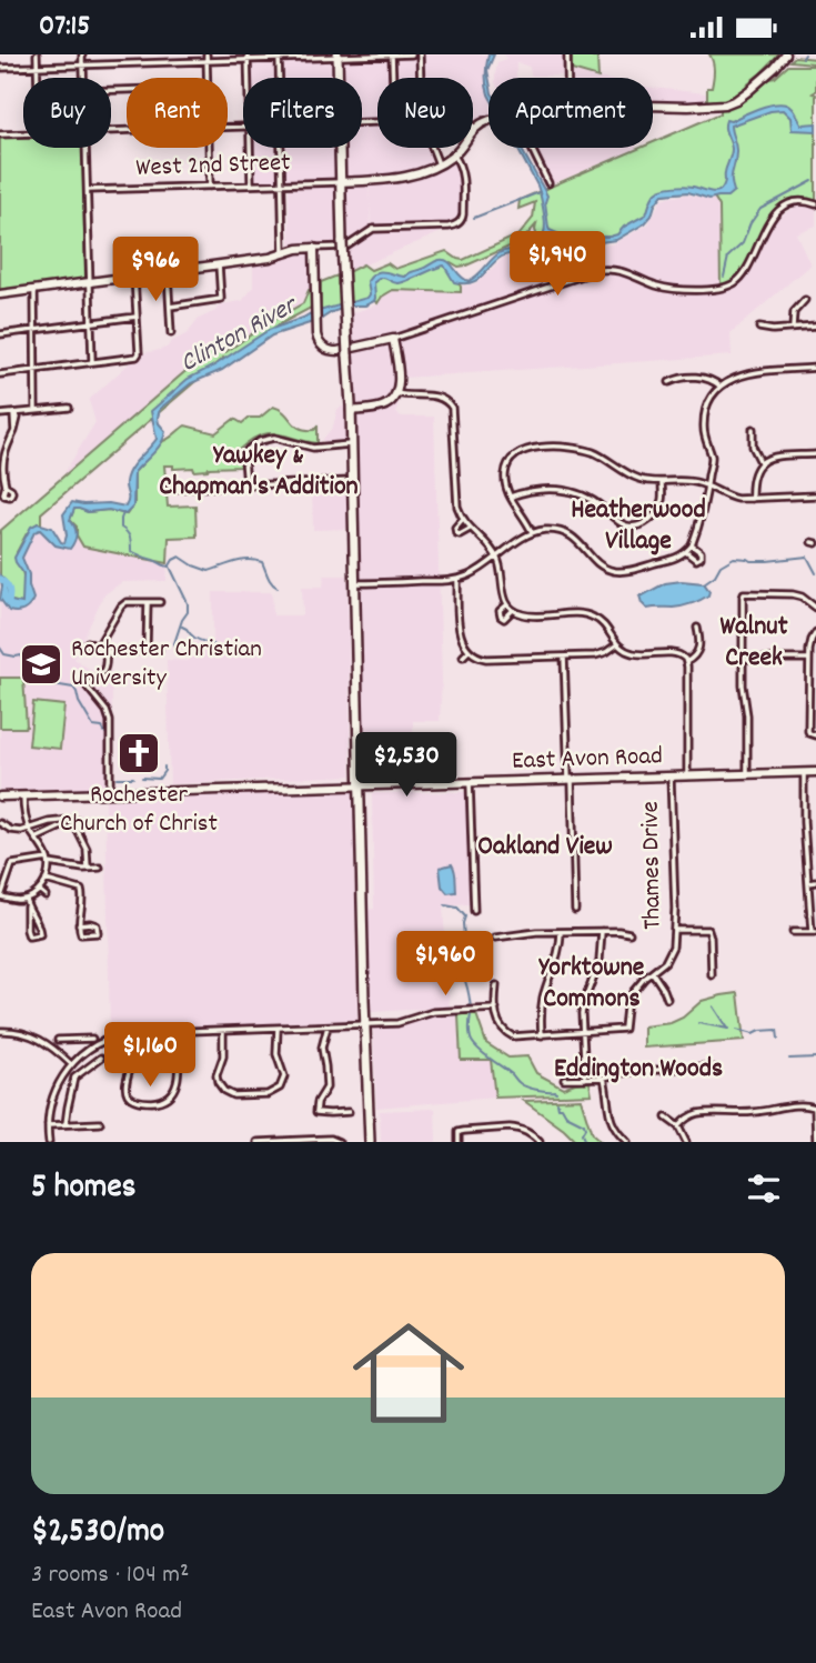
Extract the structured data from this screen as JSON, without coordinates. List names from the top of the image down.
{
  "streets": {
    "street": ["West 2nd Street", "East Avon Road", "Thames Drive"]
  },
  "crossings": [
    ["East Avon Road", "Thames Drive"]
  ],
  "districts": [
    "Yawkey & Chapman's Addition",
    "Heatherwood Village",
    "Walnut Creek",
    "Oakland View",
    "Yorktowne Commons",
    "Eddington Woods"
  ],
  "water": ["Clinton River"],
  "places": {
    "school or university": ["Rochester Christian University"],
    "church": ["Rochester Church of Christ"]
  },
  "page": {
    "status": "07:15",
    "chip": [
      "Buy",
      "Rent",
      "Filters",
      "New",
      "Apartment"
    ],
    "price": [
      "$1,940",
      "$966",
      "$2,530",
      "$1,960",
      "$1,160"
    ],
    "heading": "5 homes",
    "list": [
      {
        "name": "$2,530/mo",
        "note": "3 rooms · 104 m² · East Avon Road"
      }
    ]
  }
}
